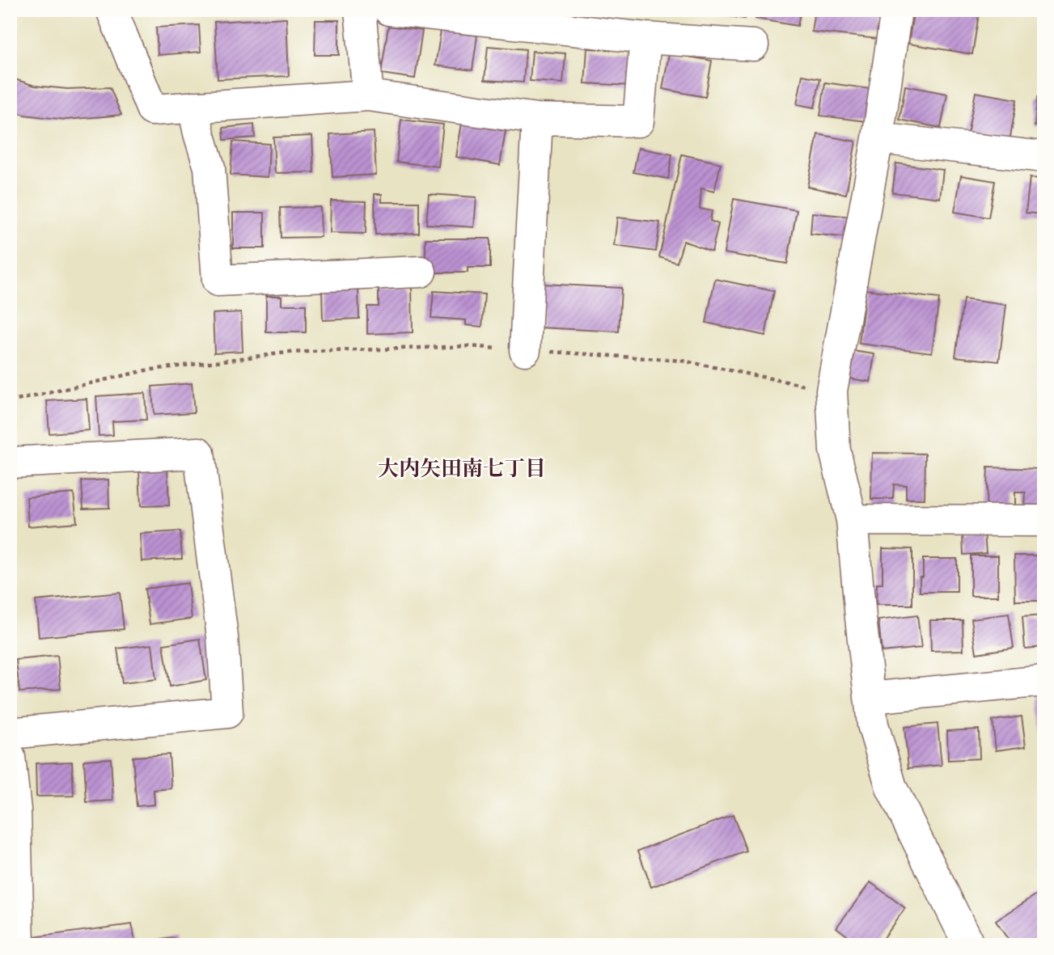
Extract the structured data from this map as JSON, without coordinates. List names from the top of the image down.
{
  "districts": ["大内矢田南七丁目"]
}
